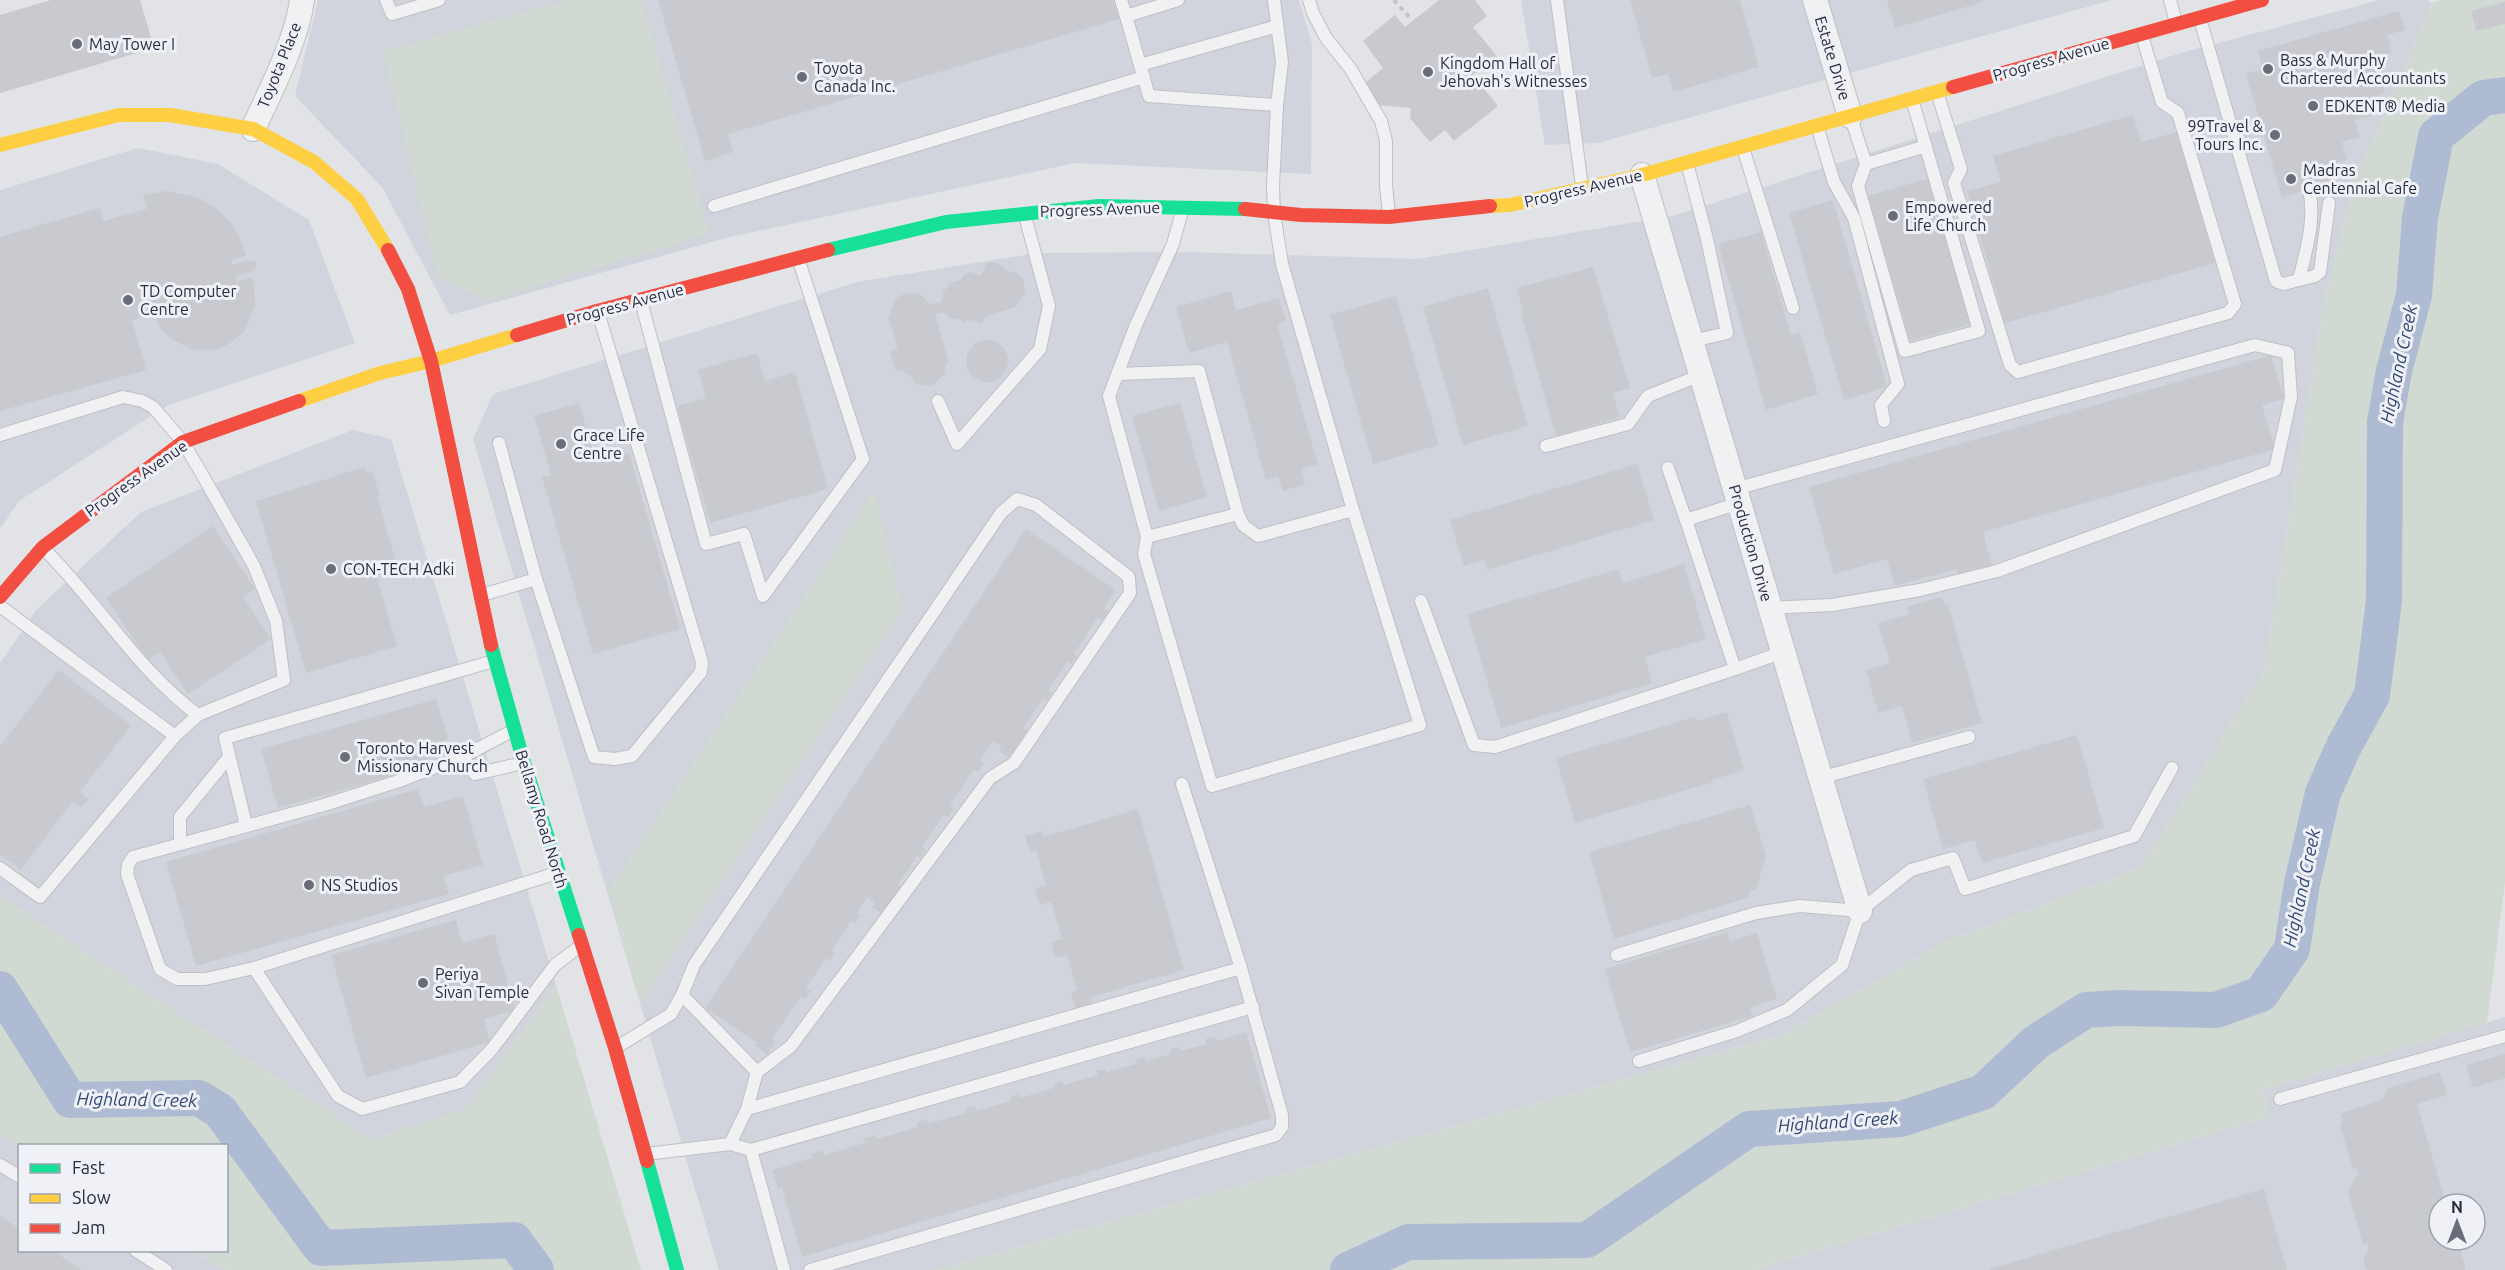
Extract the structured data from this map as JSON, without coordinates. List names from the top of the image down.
{
  "streets": {
    "main road": ["Progress Avenue", "Bellamy Road North"],
    "street": ["Estate Drive", "Toyota Place", "Production Drive"]
  },
  "crossings": [
    ["Estate Drive", "Progress Avenue"],
    ["Progress Avenue", "Production Drive"],
    ["Progress Avenue", "Bellamy Road North"],
    ["Toyota Place", "Bellamy Road North"]
  ],
  "water": ["Highland Creek"],
  "places": [
    "May Tower I",
    "Bass & Murphy Chartered Accountants",
    "Kingdom Hall of Jehovah's Witnesses",
    "Toyota Canada Inc.",
    "EDKENT® Media",
    "99Travel & Tours Inc.",
    "Madras Centennial Cafe",
    "Empowered Life Church",
    "TD Computer Centre",
    "Grace Life Centre",
    "CON-TECH Adki",
    "Toronto Harvest Missionary Church",
    "NS Studios",
    "Periya Sivan Temple"
  ],
  "legend": ["Fast", "Slow", "Jam"],
  "north": "top"
}
